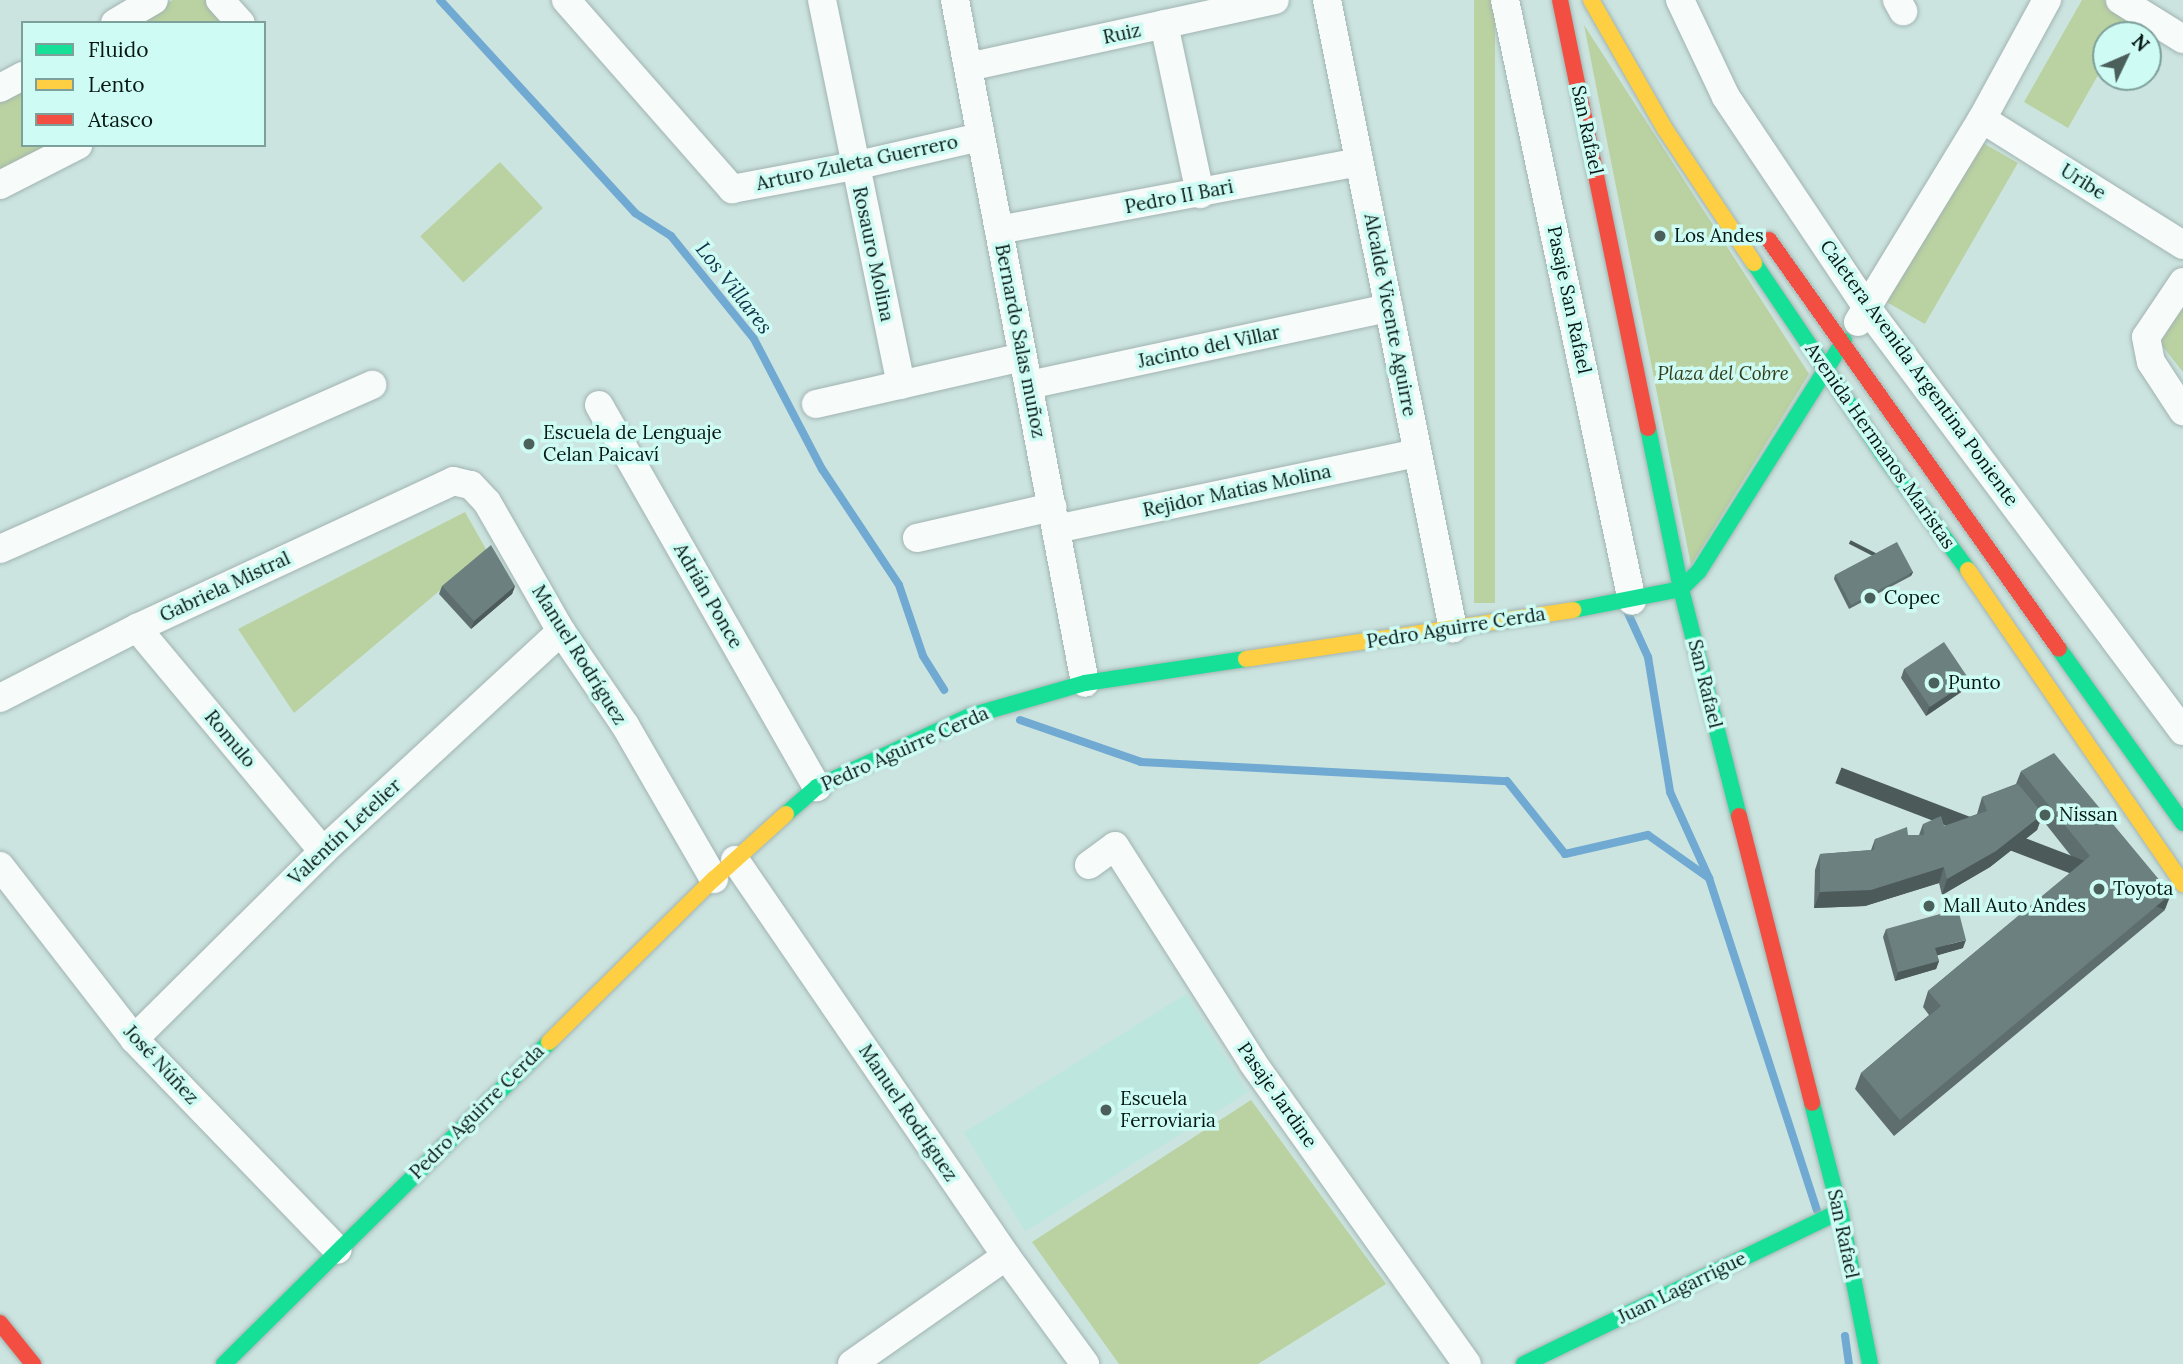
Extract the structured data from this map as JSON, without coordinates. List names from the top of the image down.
{
  "streets": {
    "street": [
      "Ruiz",
      "San Rafael",
      "Arturo Zuleta Guerrero",
      "Uribe",
      "Pedro II Bari",
      "Rosauro Molina",
      "Pasaje San Rafael",
      "Alcalde Vicente Aguirre",
      "Bernardo Salas muñoz",
      "Jacinto del Villar",
      "Caletera Avenida Argentina Poniente",
      "Avenida Hermanos Maristas",
      "Rejidor Matias Molina",
      "Gabriela Mistral",
      "Adrián Ponce",
      "Pedro Aguirre Cerda",
      "Manuel Rodríguez",
      "Romulo",
      "Valentín Letelier",
      "José Núñez",
      "Pasaje Jardine",
      "Juan Lagarrigue"
    ]
  },
  "crossings": [
    ["Ruiz", "Bernardo Salas muñoz"],
    ["San Rafael", "Pedro Aguirre Cerda"],
    ["San Rafael", "Juan Lagarrigue"],
    ["Arturo Zuleta Guerrero", "Rosauro Molina"],
    ["Arturo Zuleta Guerrero", "Bernardo Salas muñoz"],
    ["Pedro II Bari", "Alcalde Vicente Aguirre"],
    ["Pedro II Bari", "Bernardo Salas muñoz"],
    ["Pasaje San Rafael", "Pedro Aguirre Cerda"],
    ["Alcalde Vicente Aguirre", "Jacinto del Villar"],
    ["Alcalde Vicente Aguirre", "Rejidor Matias Molina"],
    ["Alcalde Vicente Aguirre", "Pedro Aguirre Cerda"],
    ["Bernardo Salas muñoz", "Jacinto del Villar"],
    ["Bernardo Salas muñoz", "Rejidor Matias Molina"],
    ["Bernardo Salas muñoz", "Pedro Aguirre Cerda"],
    ["Gabriela Mistral", "Manuel Rodríguez"],
    ["Gabriela Mistral", "Romulo"],
    ["Adrián Ponce", "Pedro Aguirre Cerda"],
    ["Pedro Aguirre Cerda", "Manuel Rodríguez"],
    ["Pedro Aguirre Cerda", "José Núñez"],
    ["Manuel Rodríguez", "Valentín Letelier"],
    ["Romulo", "Valentín Letelier"],
    ["Valentín Letelier", "José Núñez"]
  ],
  "water": ["Los Villares"],
  "parks": ["Plaza del Cobre"],
  "places": [
    "Los Andes",
    "Escuela de Lenguaje Celan Paicaví",
    "Copec",
    "Punto",
    "Nissan",
    "Toyota",
    "Mall Auto Andes",
    "Escuela Ferroviaria"
  ],
  "legend": ["Fluido", "Lento", "Atasco"],
  "north": "top right"
}
